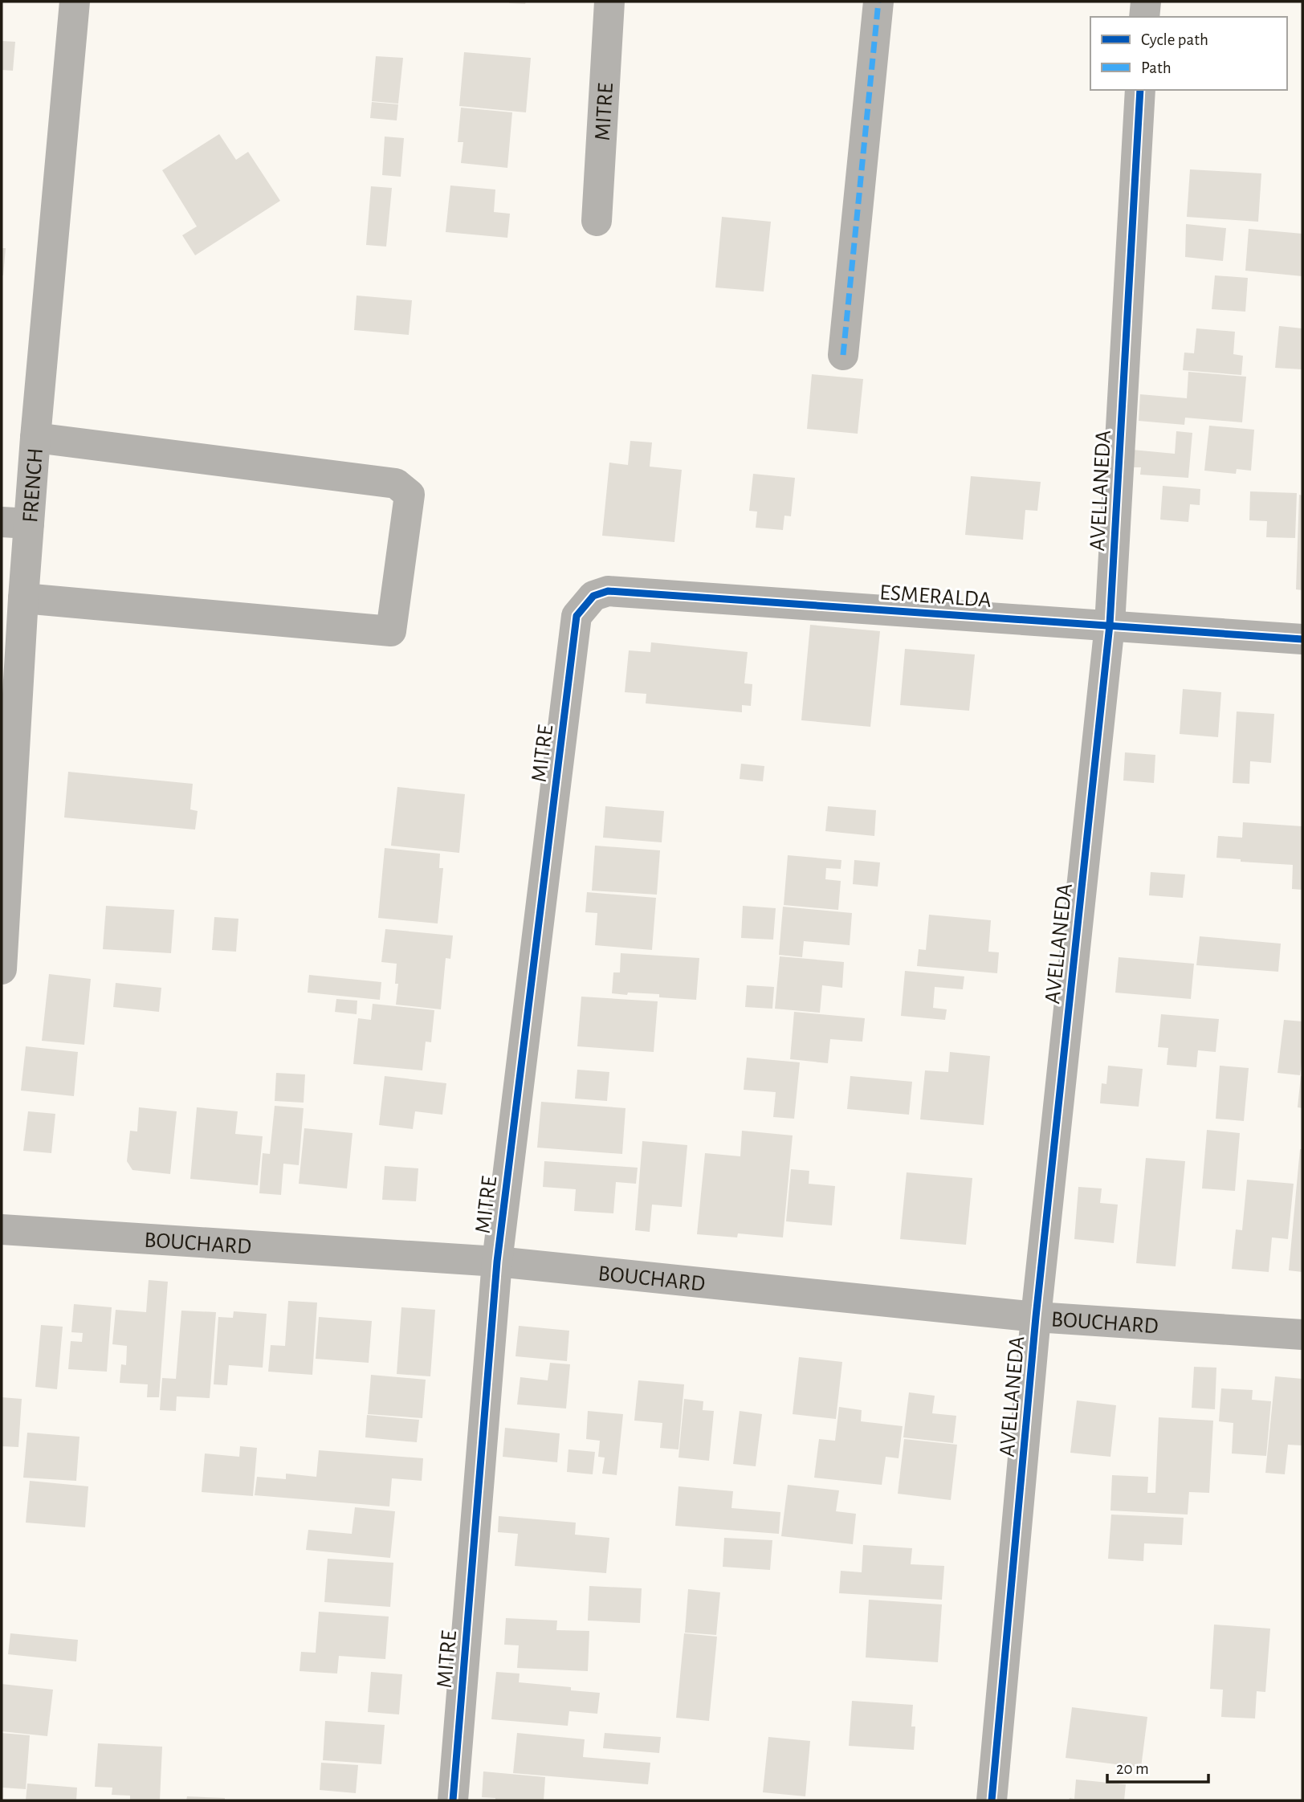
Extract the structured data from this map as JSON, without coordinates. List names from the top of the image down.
{
  "streets": {
    "street": [
      "MITRE",
      "FRENCH",
      "AVELLANEDA",
      "ESMERALDA",
      "BOUCHARD"
    ]
  },
  "crossings": [
    ["MITRE", "ESMERALDA"],
    ["MITRE", "BOUCHARD"],
    ["AVELLANEDA", "ESMERALDA"],
    ["AVELLANEDA", "BOUCHARD"]
  ],
  "legend": ["Cycle path", "Path"],
  "scale_bar": "20 m"
}
